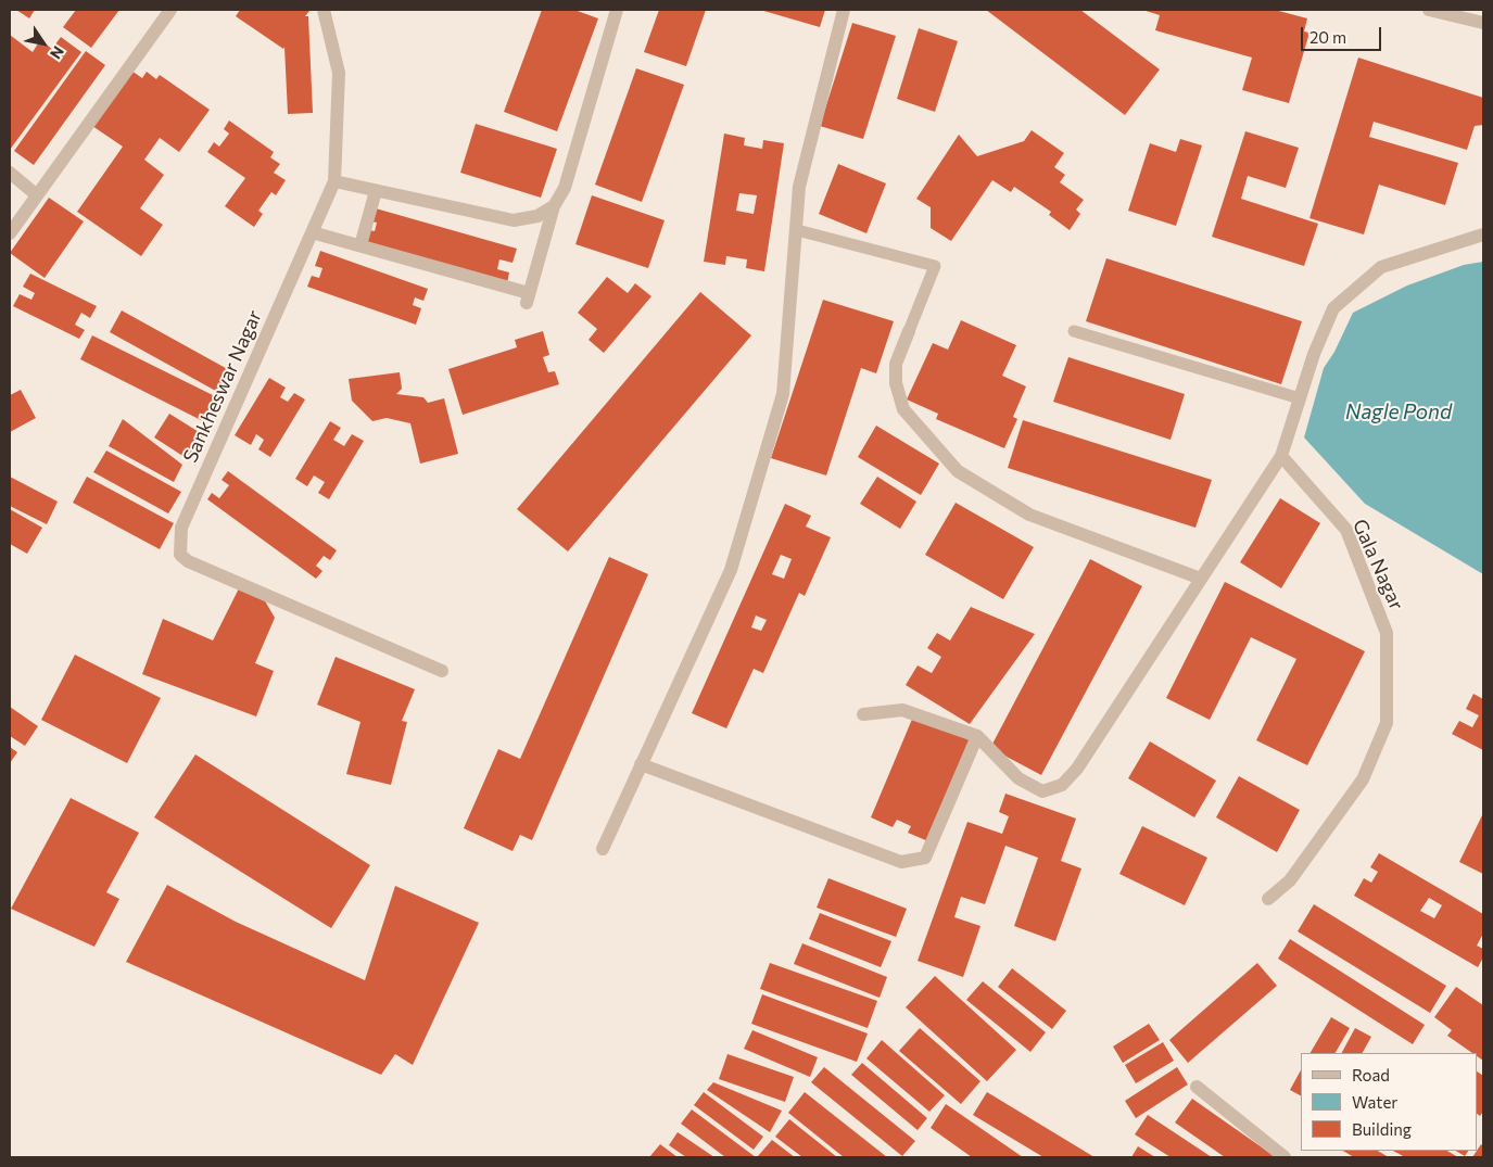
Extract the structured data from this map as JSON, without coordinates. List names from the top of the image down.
{
  "streets": {
    "street": ["Sankheswar Nagar", "Gala Nagar"]
  },
  "water": ["Nagle Pond"],
  "legend": ["Road", "Water", "Building"],
  "scale_bar": "20 m",
  "north": "bottom right"
}
